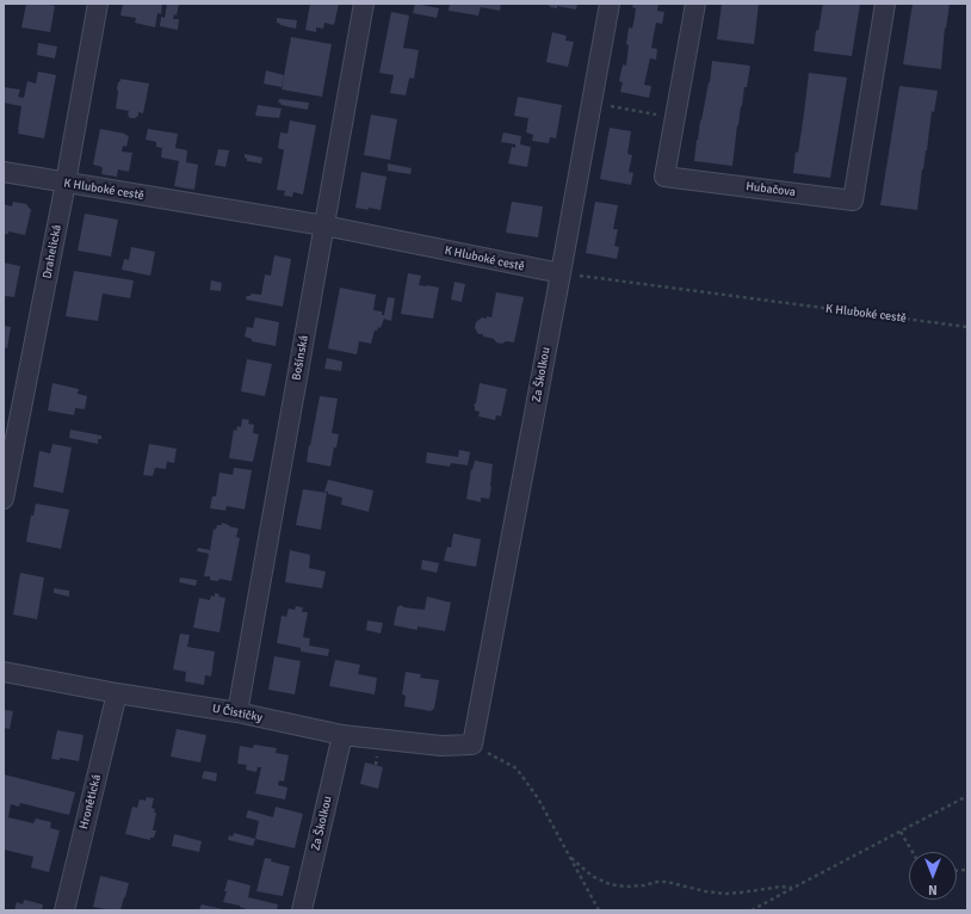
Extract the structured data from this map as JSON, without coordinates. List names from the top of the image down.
{
  "streets": {
    "street": [
      "K Hluboké cestě",
      "Hubačova",
      "Drahelická",
      "Bošínská",
      "Za Školkou",
      "U Čističky",
      "Hronětická"
    ]
  },
  "crossings": [
    ["K Hluboké cestě", "Drahelická"],
    ["K Hluboké cestě", "Bošínská"],
    ["K Hluboké cestě", "Za Školkou"],
    ["Bošínská", "U Čističky"],
    ["Za Školkou", "U Čističky"],
    ["U Čističky", "Hronětická"]
  ],
  "north": "bottom"
}
